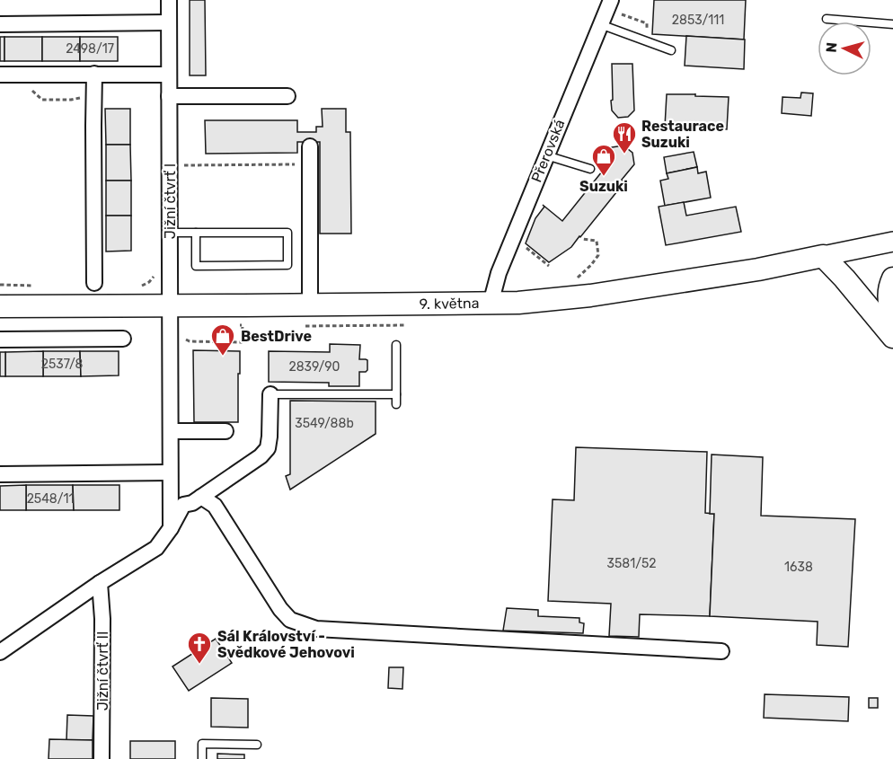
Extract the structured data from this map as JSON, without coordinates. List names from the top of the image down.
{
  "streets": {
    "main road": ["9. května"],
    "street": ["Přerovská", "Jižní čtvrť I", "Jižní čtvrť II"]
  },
  "crossings": [
    ["Přerovská", "9. května"],
    ["Jižní čtvrť I", "9. května"]
  ],
  "places": {
    "restaurant": ["Restaurace Suzuki"],
    "shop": ["Suzuki", "BestDrive"],
    "church": ["Sál Království - Svědkové Jehovovi"]
  },
  "house_numbers": [
    "2853/111",
    "2498/17",
    "2537/8",
    "2839/90",
    "3549/88b",
    "2548/11",
    "3581/52",
    "1638"
  ],
  "north": "left"
}
